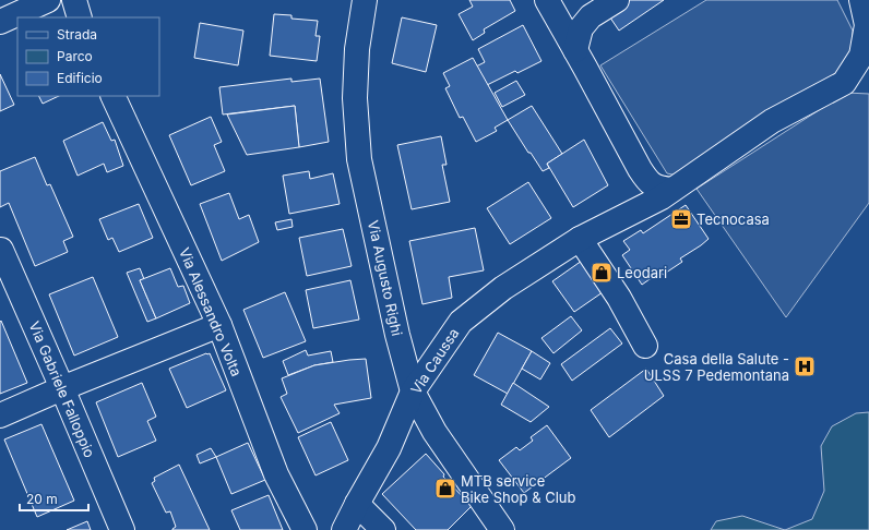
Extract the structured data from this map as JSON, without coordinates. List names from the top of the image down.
{
  "streets": {
    "street": [
      "Via Augusto Righi",
      "Via Alessandro Volta",
      "Via Caussa",
      "Via Gabriele Falloppio"
    ]
  },
  "crossings": [
    ["Via Augusto Righi", "Via Caussa"]
  ],
  "places": {
    "office": ["Tecnocasa"],
    "shop": ["Leodari", "MTB service Bike Shop & Club"],
    "hospital": ["Casa della Salute - ULSS 7 Pedemontana"]
  },
  "legend": ["Strada", "Parco", "Edificio"],
  "scale_bar": "20 m"
}
